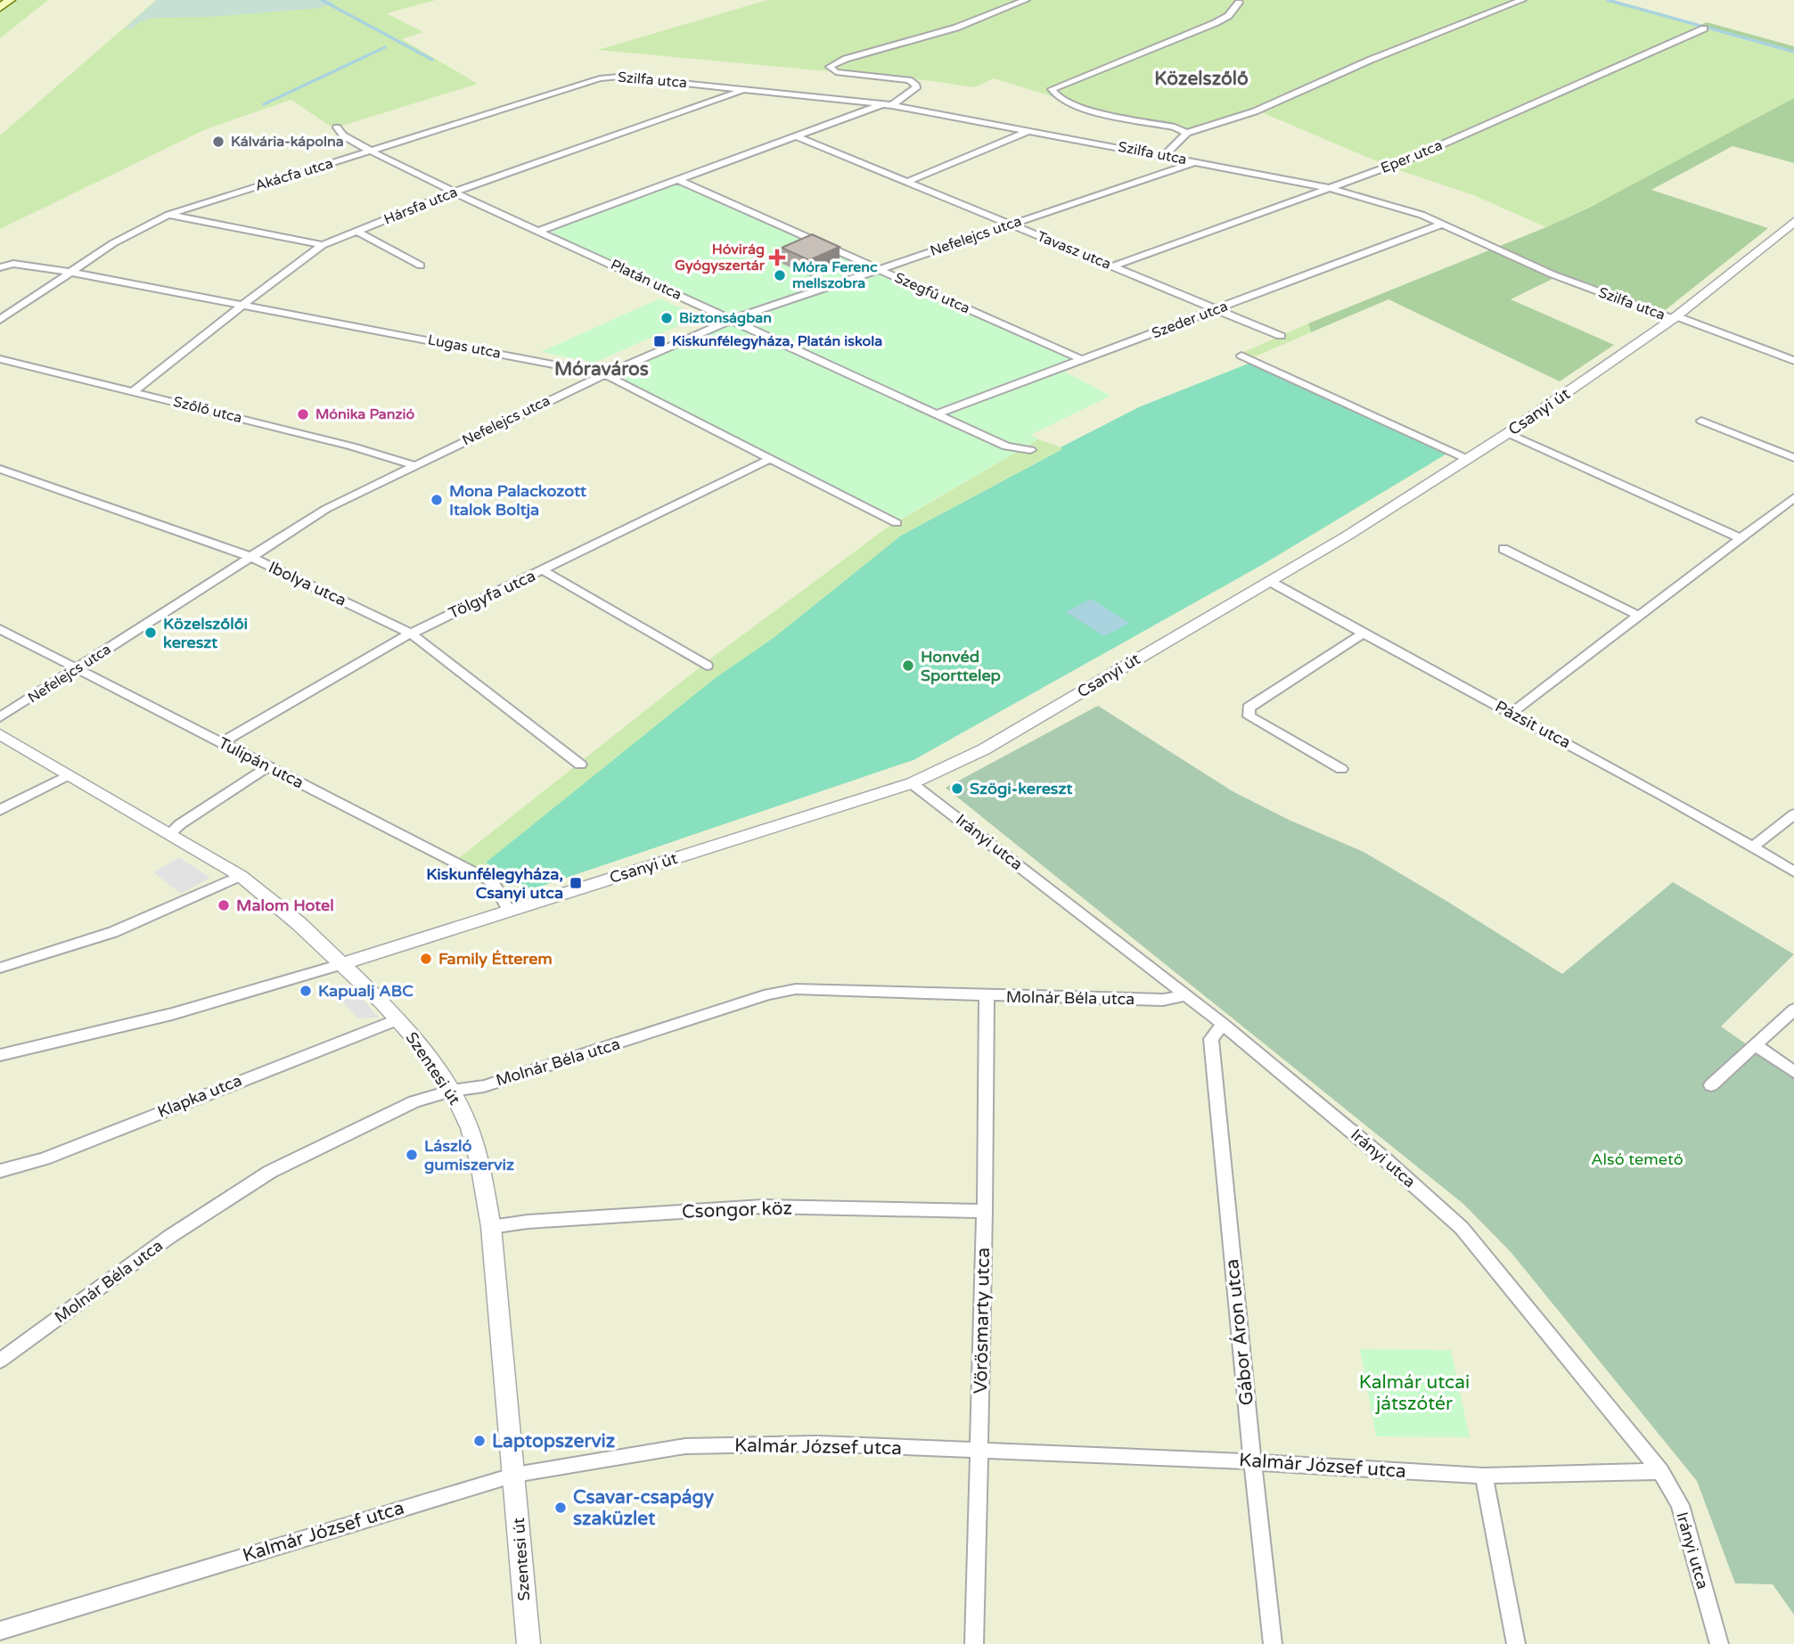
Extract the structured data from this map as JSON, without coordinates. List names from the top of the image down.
{
  "streets": {
    "street": [
      "Szilfa utca",
      "Eper utca",
      "Akácfa utca",
      "Hársfa utca",
      "Nefelejcs utca",
      "Tavasz utca",
      "Platán utca",
      "Szegfű utca",
      "Szeder utca",
      "Lugas utca",
      "Szőlő utca",
      "Csanyi út",
      "Ibolya utca",
      "Tölgyfa utca",
      "Pázsit utca",
      "Tulipán utca",
      "Irányi utca",
      "Molnár Béla utca",
      "Szentesi út",
      "Klapka utca",
      "Csongor köz",
      "Vörösmarty utca",
      "Gábor Áron utca",
      "Kalmár József utca"
    ]
  },
  "crossings": [
    ["Szilfa utca", "Eper utca"],
    ["Szilfa utca", "Akácfa utca"],
    ["Szilfa utca", "Hársfa utca"],
    ["Szilfa utca", "Nefelejcs utca"],
    ["Szilfa utca", "Szeder utca"],
    ["Szilfa utca", "Csanyi út"],
    ["Eper utca", "Tavasz utca"],
    ["Akácfa utca", "Platán utca"],
    ["Akácfa utca", "Lugas utca"],
    ["Hársfa utca", "Platán utca"],
    ["Hársfa utca", "Lugas utca"],
    ["Hársfa utca", "Szőlő utca"],
    ["Nefelejcs utca", "Tavasz utca"],
    ["Nefelejcs utca", "Platán utca"],
    ["Nefelejcs utca", "Szegfű utca"],
    ["Nefelejcs utca", "Lugas utca"],
    ["Nefelejcs utca", "Szőlő utca"],
    ["Nefelejcs utca", "Ibolya utca"],
    ["Nefelejcs utca", "Tulipán utca"],
    ["Tavasz utca", "Szeder utca"],
    ["Platán utca", "Szeder utca"],
    ["Szegfű utca", "Szeder utca"],
    ["Lugas utca", "Tölgyfa utca"],
    ["Csanyi út", "Pázsit utca"],
    ["Csanyi út", "Tulipán utca"],
    ["Csanyi út", "Irányi utca"],
    ["Csanyi út", "Szentesi út"],
    ["Ibolya utca", "Tölgyfa utca"],
    ["Tölgyfa utca", "Tulipán utca"],
    ["Irányi utca", "Molnár Béla utca"],
    ["Irányi utca", "Gábor Áron utca"],
    ["Irányi utca", "Kalmár József utca"],
    ["Molnár Béla utca", "Szentesi út"],
    ["Molnár Béla utca", "Vörösmarty utca"],
    ["Szentesi út", "Klapka utca"],
    ["Szentesi út", "Csongor köz"],
    ["Szentesi út", "Kalmár József utca"],
    ["Csongor köz", "Vörösmarty utca"],
    ["Vörösmarty utca", "Kalmár József utca"],
    ["Gábor Áron utca", "Kalmár József utca"]
  ],
  "districts": ["Közelszőlő", "Móraváros"],
  "parks": ["Alsó temető", "Kalmár utcai játszótér"],
  "places": {
    "other": [
      "Kálvária-kápolna",
      "Móra Ferenc mellszobra",
      "Biztonságban",
      "Mónika Panzió",
      "Mona Palackozott Italok Boltja",
      "Közelszőlői kereszt",
      "Honvéd Sporttelep",
      "Szögi-kereszt",
      "Malom Hotel",
      "Family Étterem",
      "Kapualj ABC",
      "László gumiszerviz",
      "Laptopszerviz",
      "Csavar-csapágy szaküzlet"
    ],
    "health": ["Hóvirág Gyógyszertár"],
    "transit": ["Kiskunfélegyháza, Platán iskola", "Kiskunfélegyháza, Csanyi utca"]
  }
}
